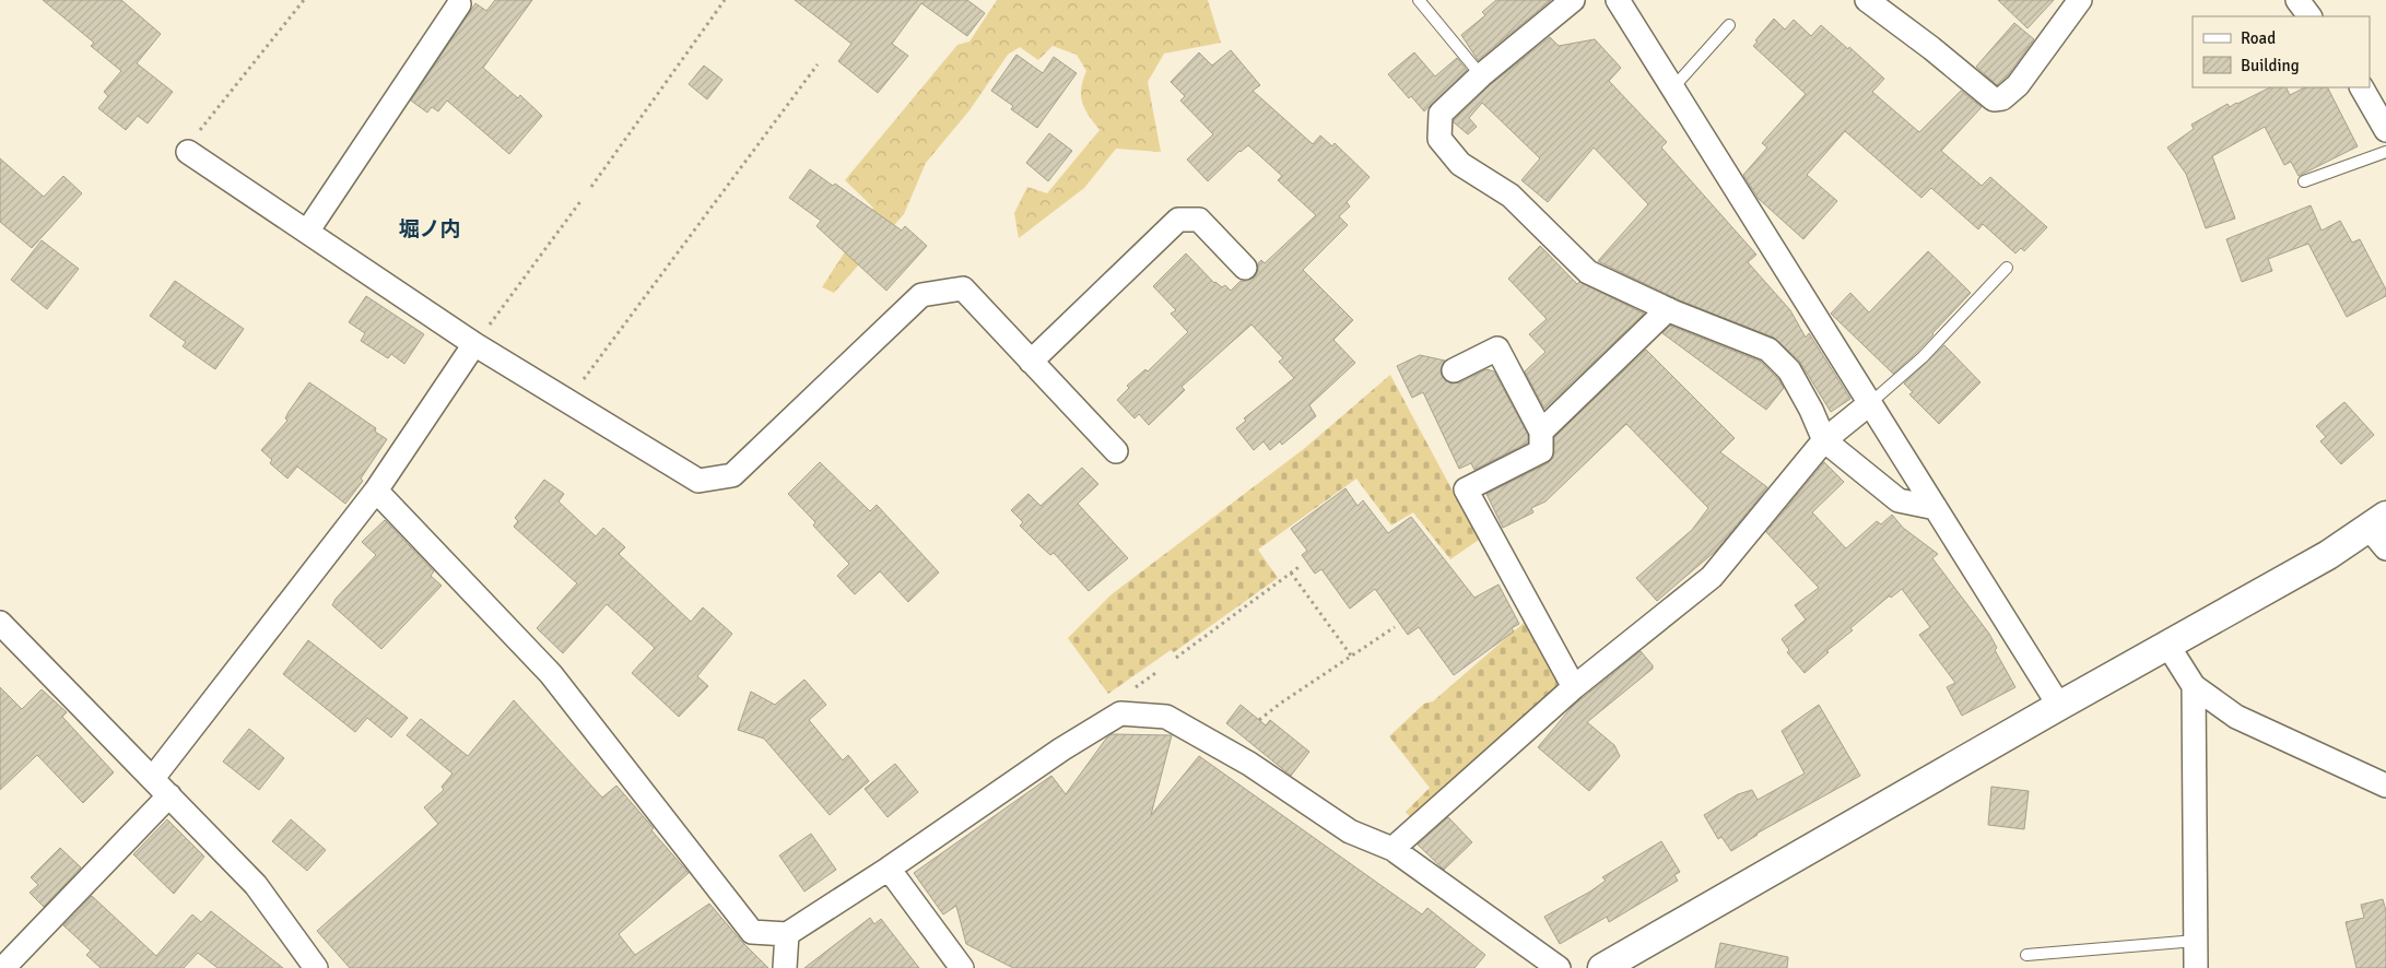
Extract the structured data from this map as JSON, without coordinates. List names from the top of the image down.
{
  "districts": ["堀ノ内"],
  "legend": ["Road", "Building"]
}
